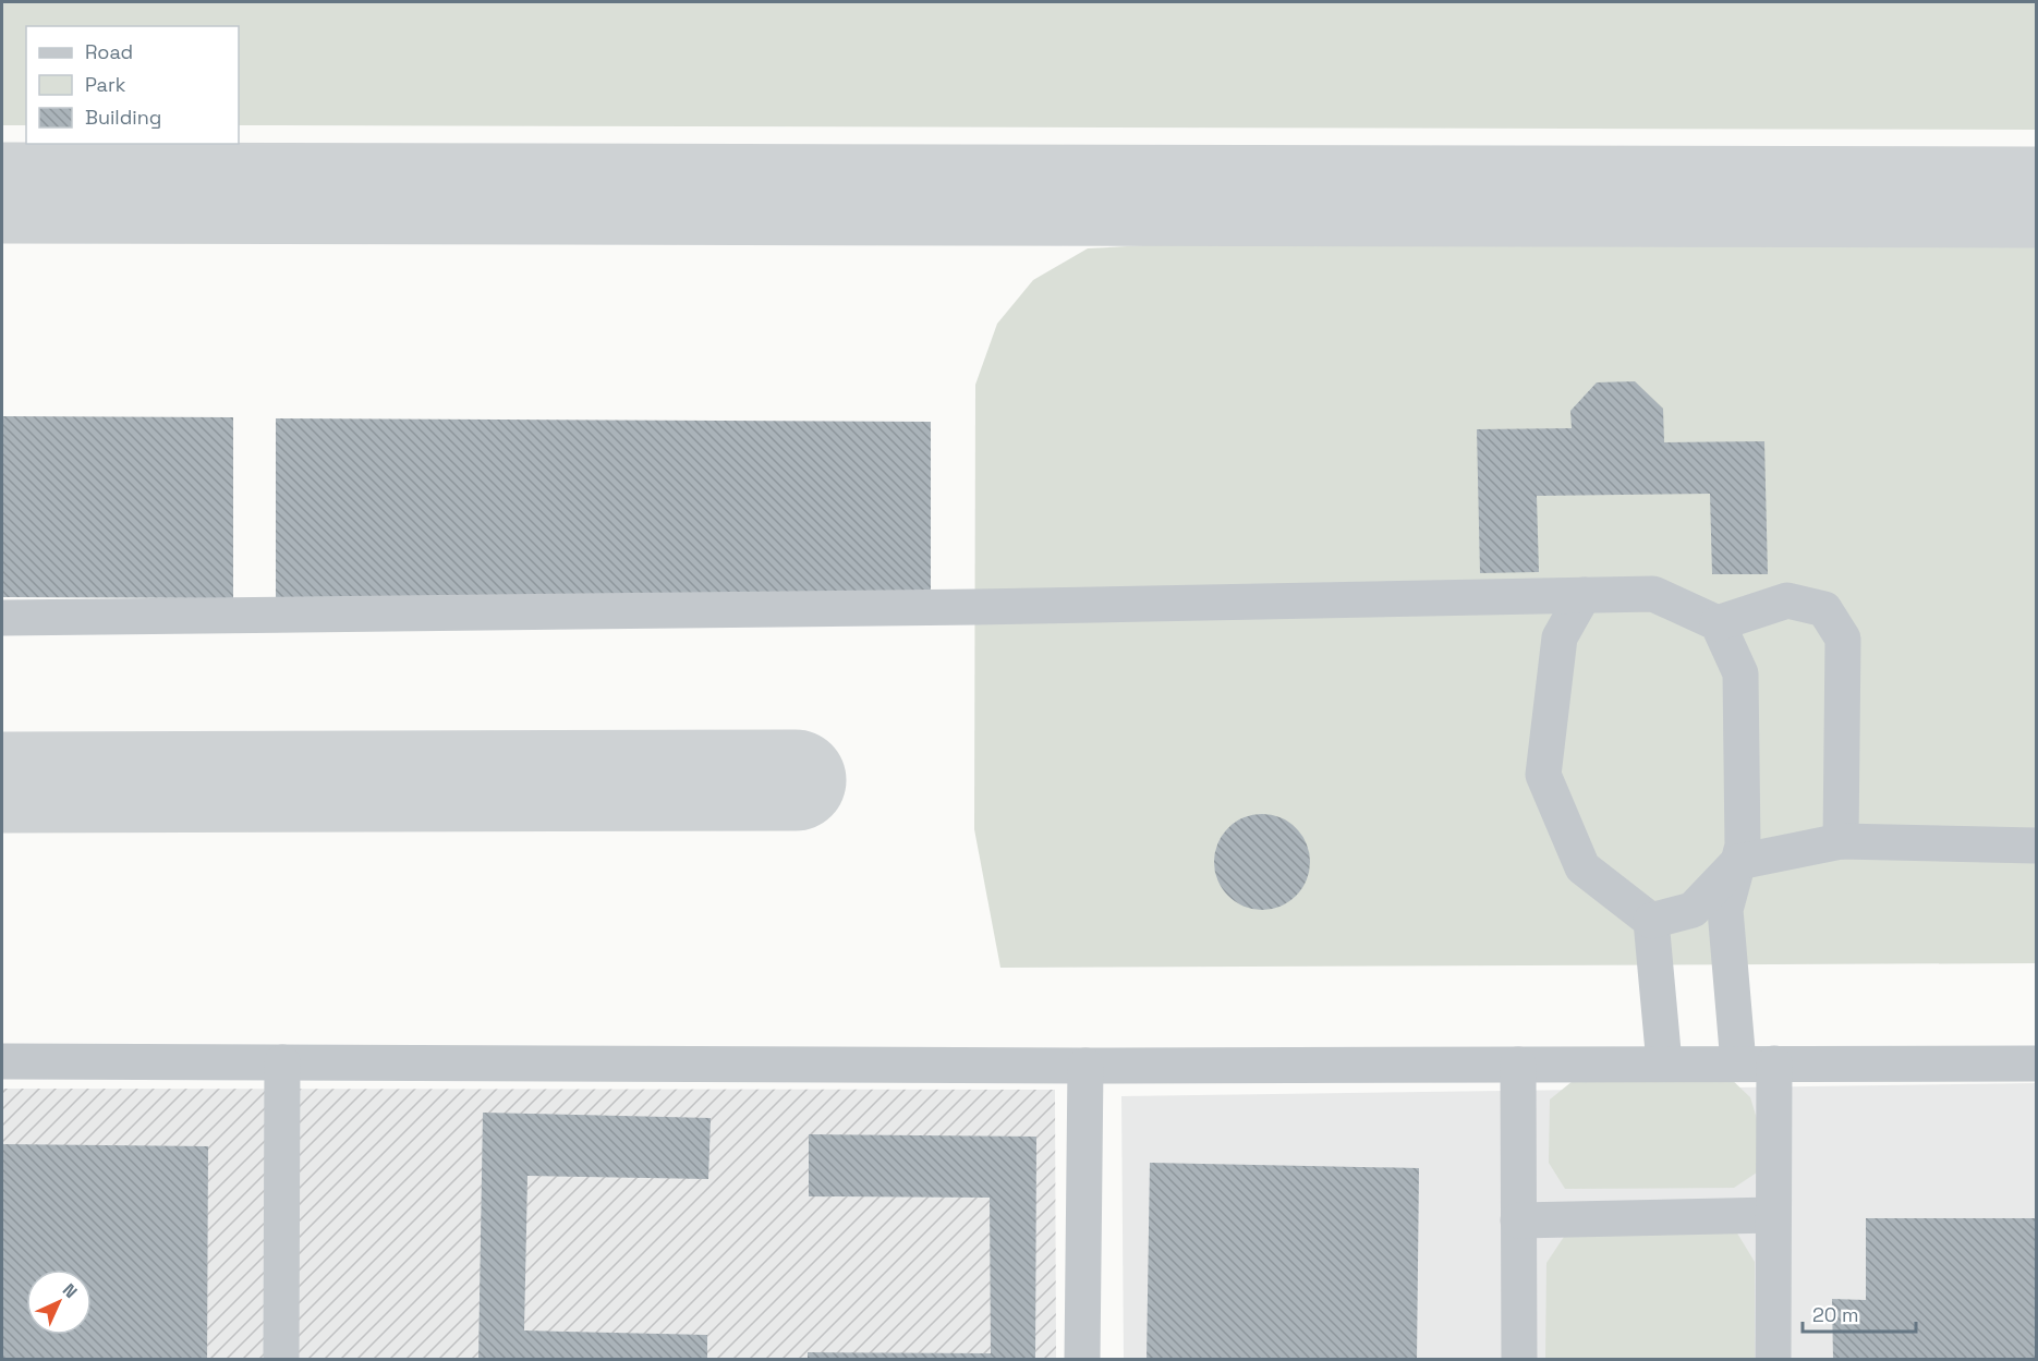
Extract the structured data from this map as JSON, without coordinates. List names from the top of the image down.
{
  "legend": ["Road", "Park", "Building"],
  "scale_bar": "20 m",
  "north": "top right"
}
